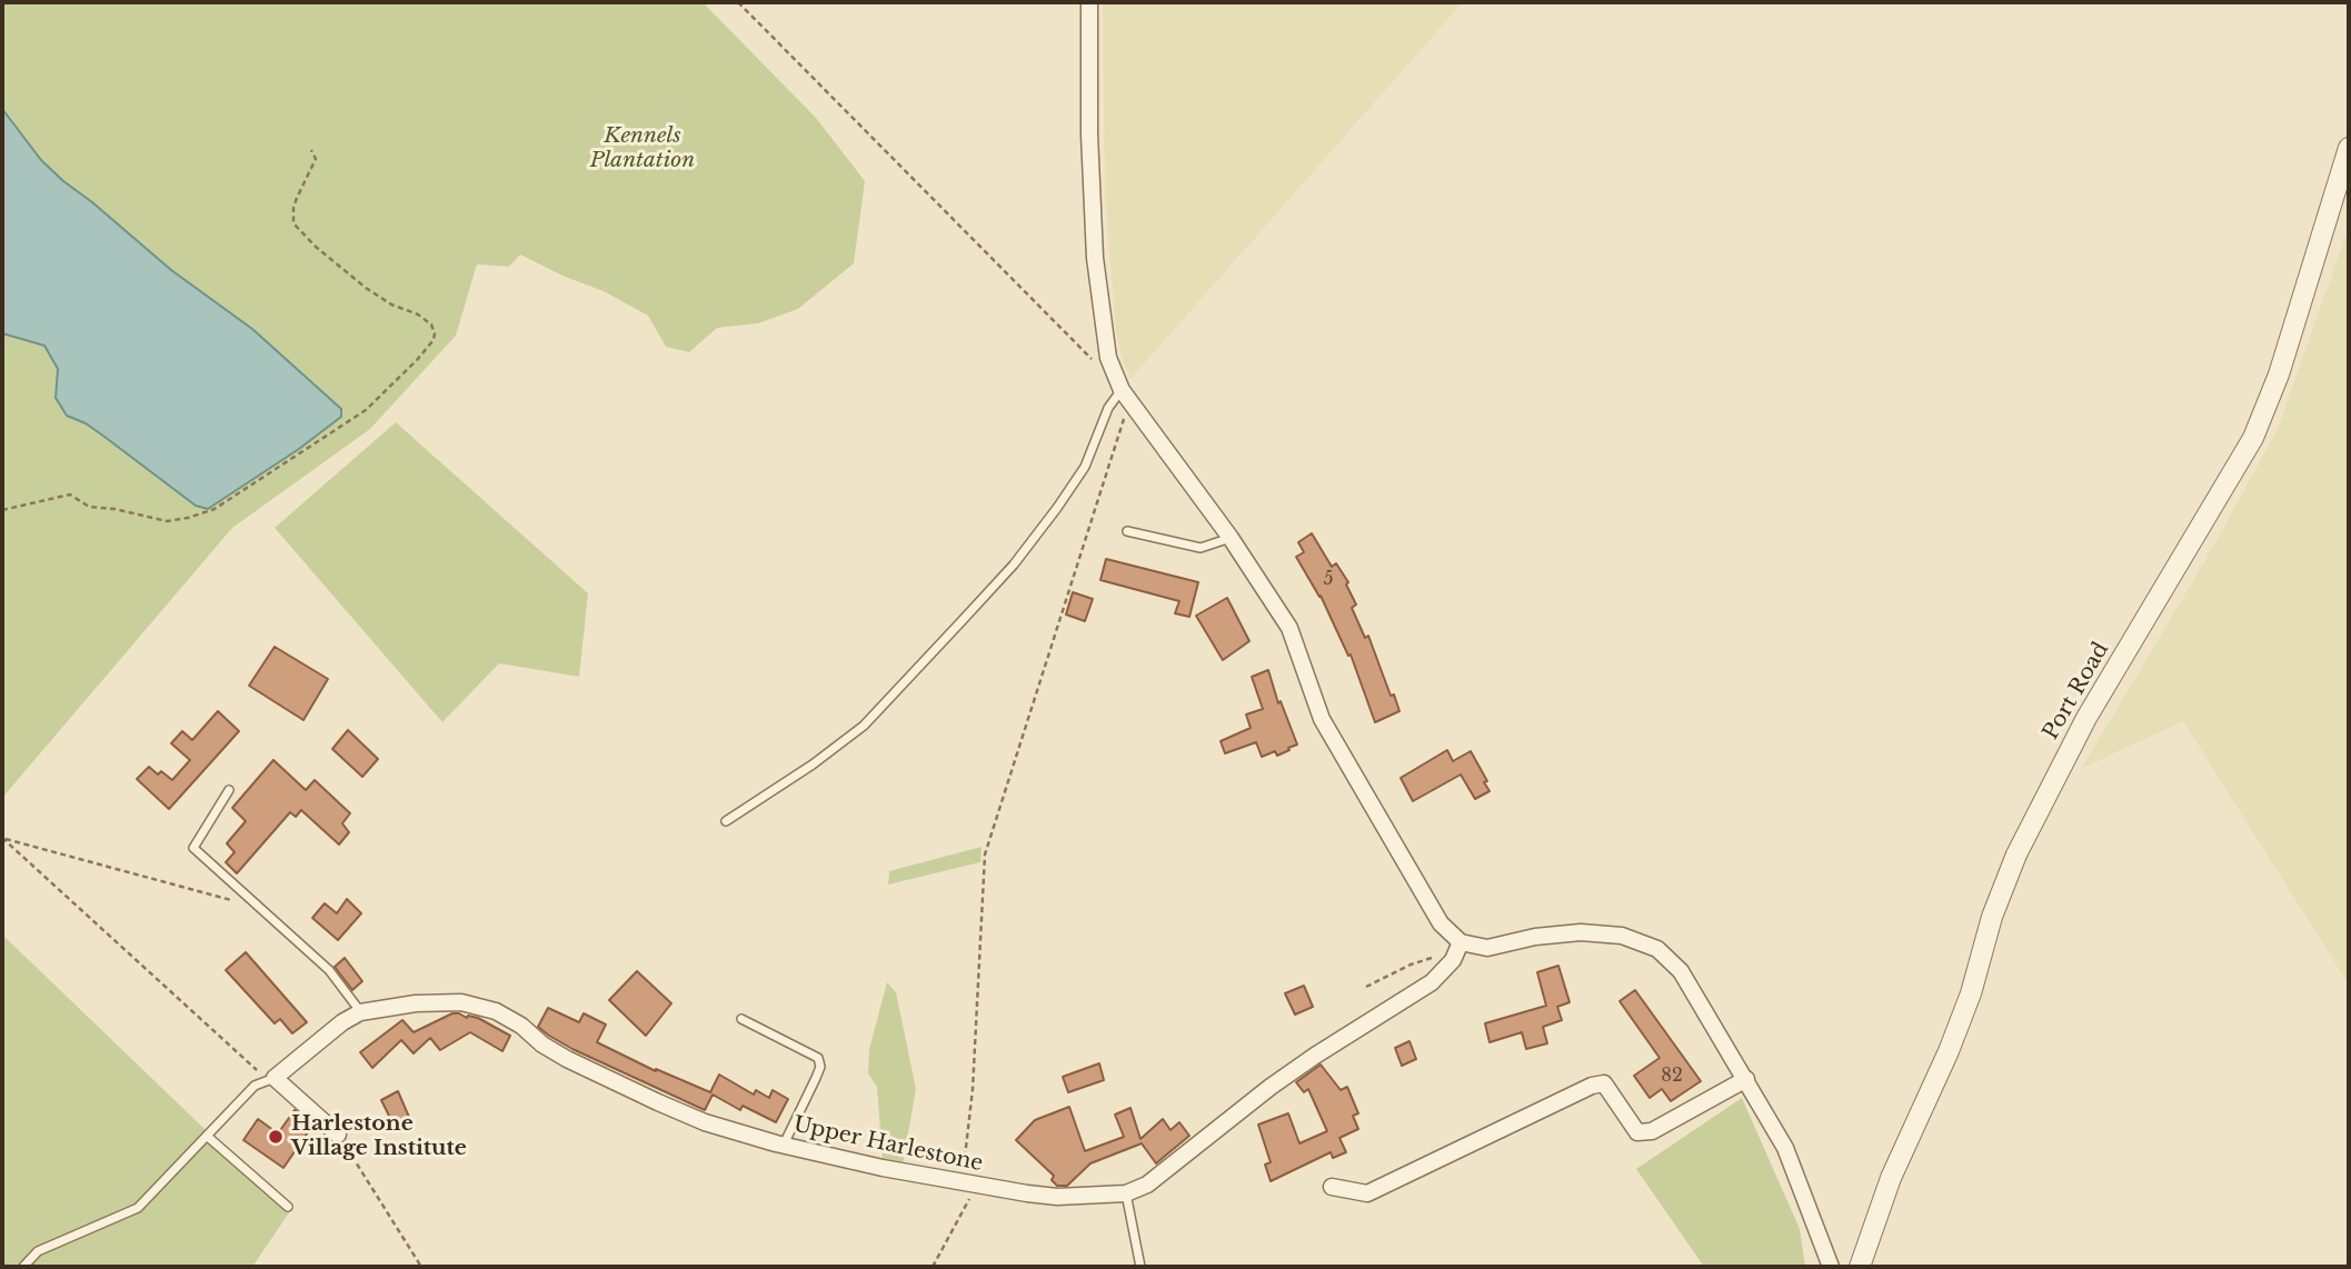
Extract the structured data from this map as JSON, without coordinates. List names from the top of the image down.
{
  "streets": {
    "street": ["Port Road", "Upper Harlestone"]
  },
  "parks": ["Kennels Plantation"],
  "places": ["Harlestone Village Institute"],
  "house_numbers": ["5", "82"]
}
